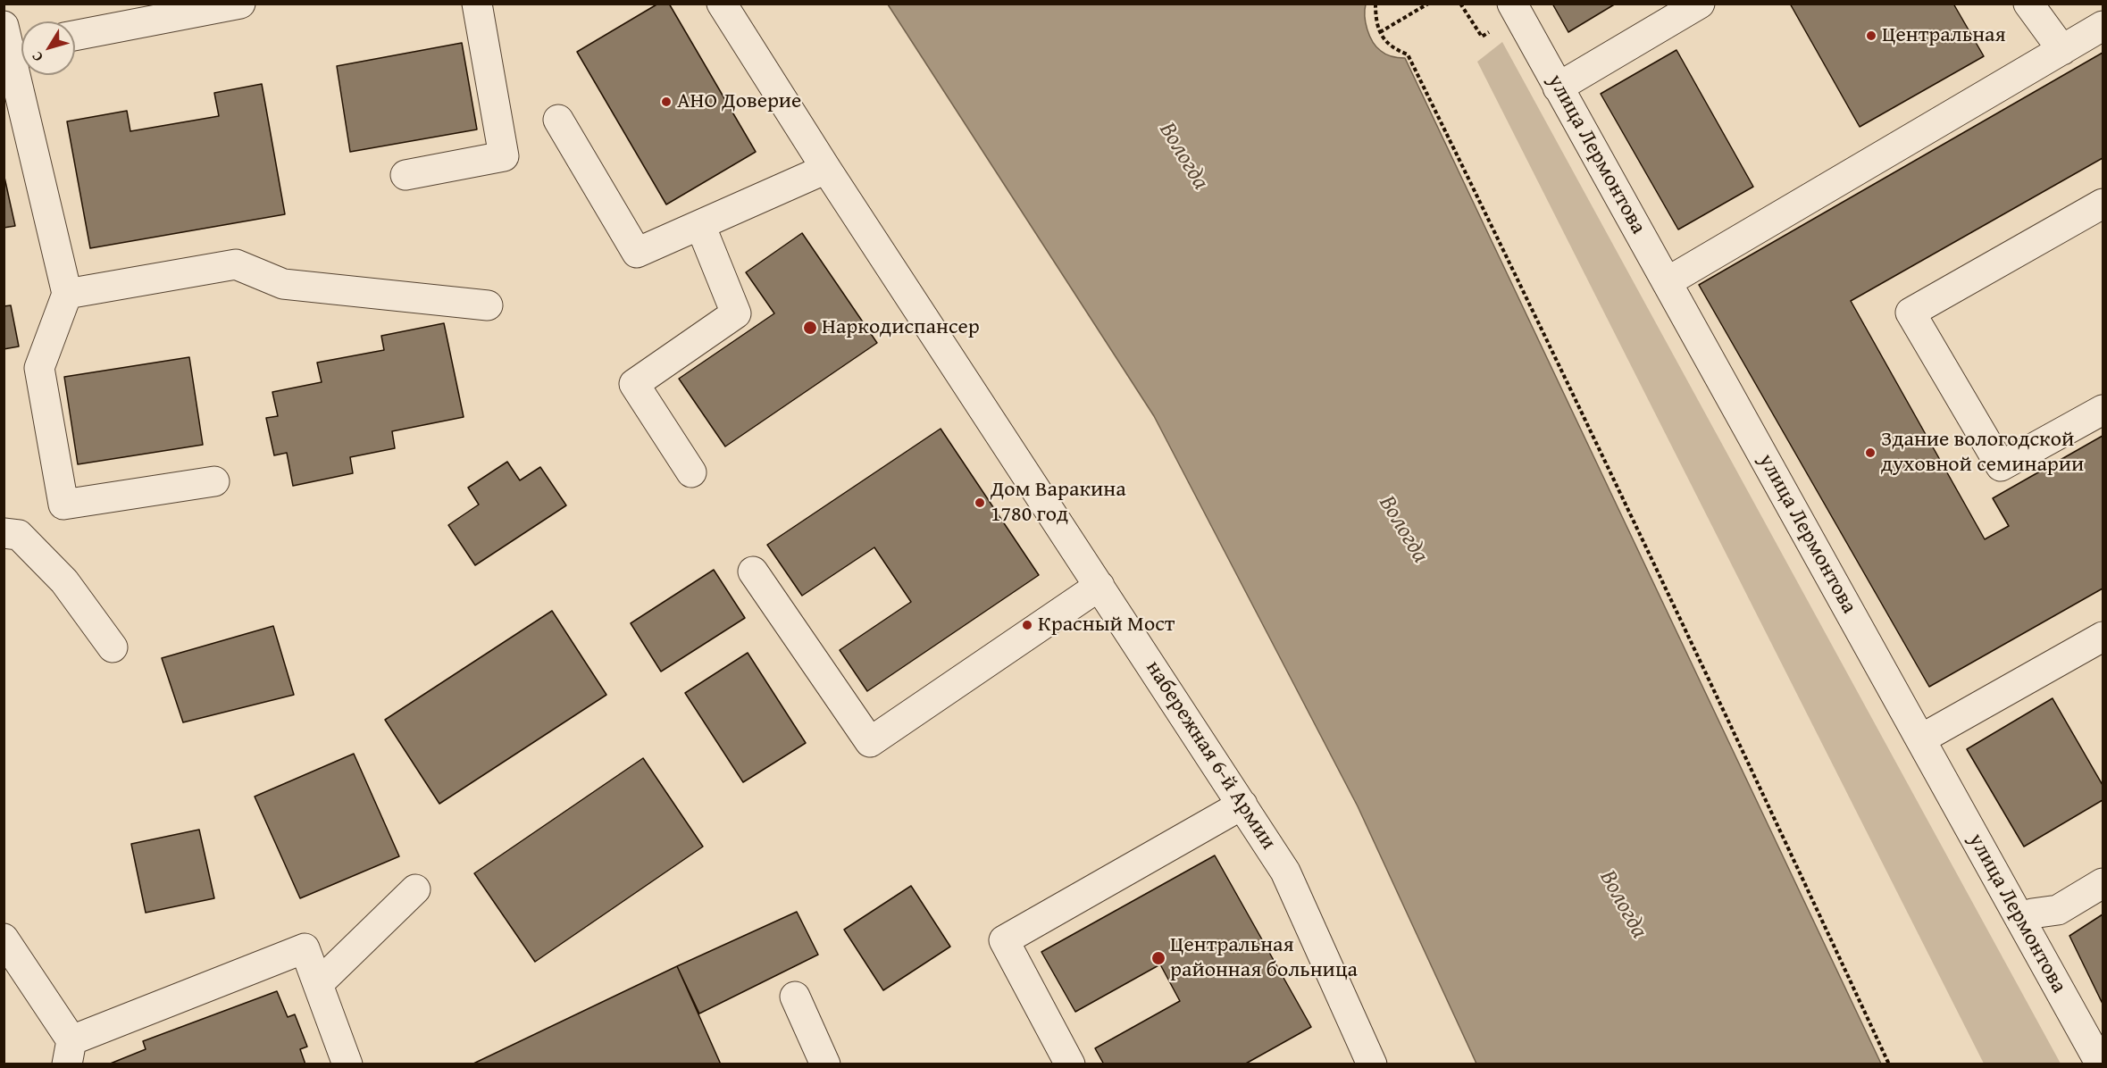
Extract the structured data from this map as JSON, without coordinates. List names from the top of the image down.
{
  "streets": {
    "street": ["улица Лермонтова", "набережная 6-й Армии"]
  },
  "water": ["Вологда"],
  "places": [
    "Центральная",
    "АНО Доверие",
    "Наркодиспансер",
    "Здание вологодской духовной семинарии",
    "Дом Варакина 1780 год",
    "Красный Мост",
    "Центральная районная больница"
  ],
  "north": "bottom left"
}
